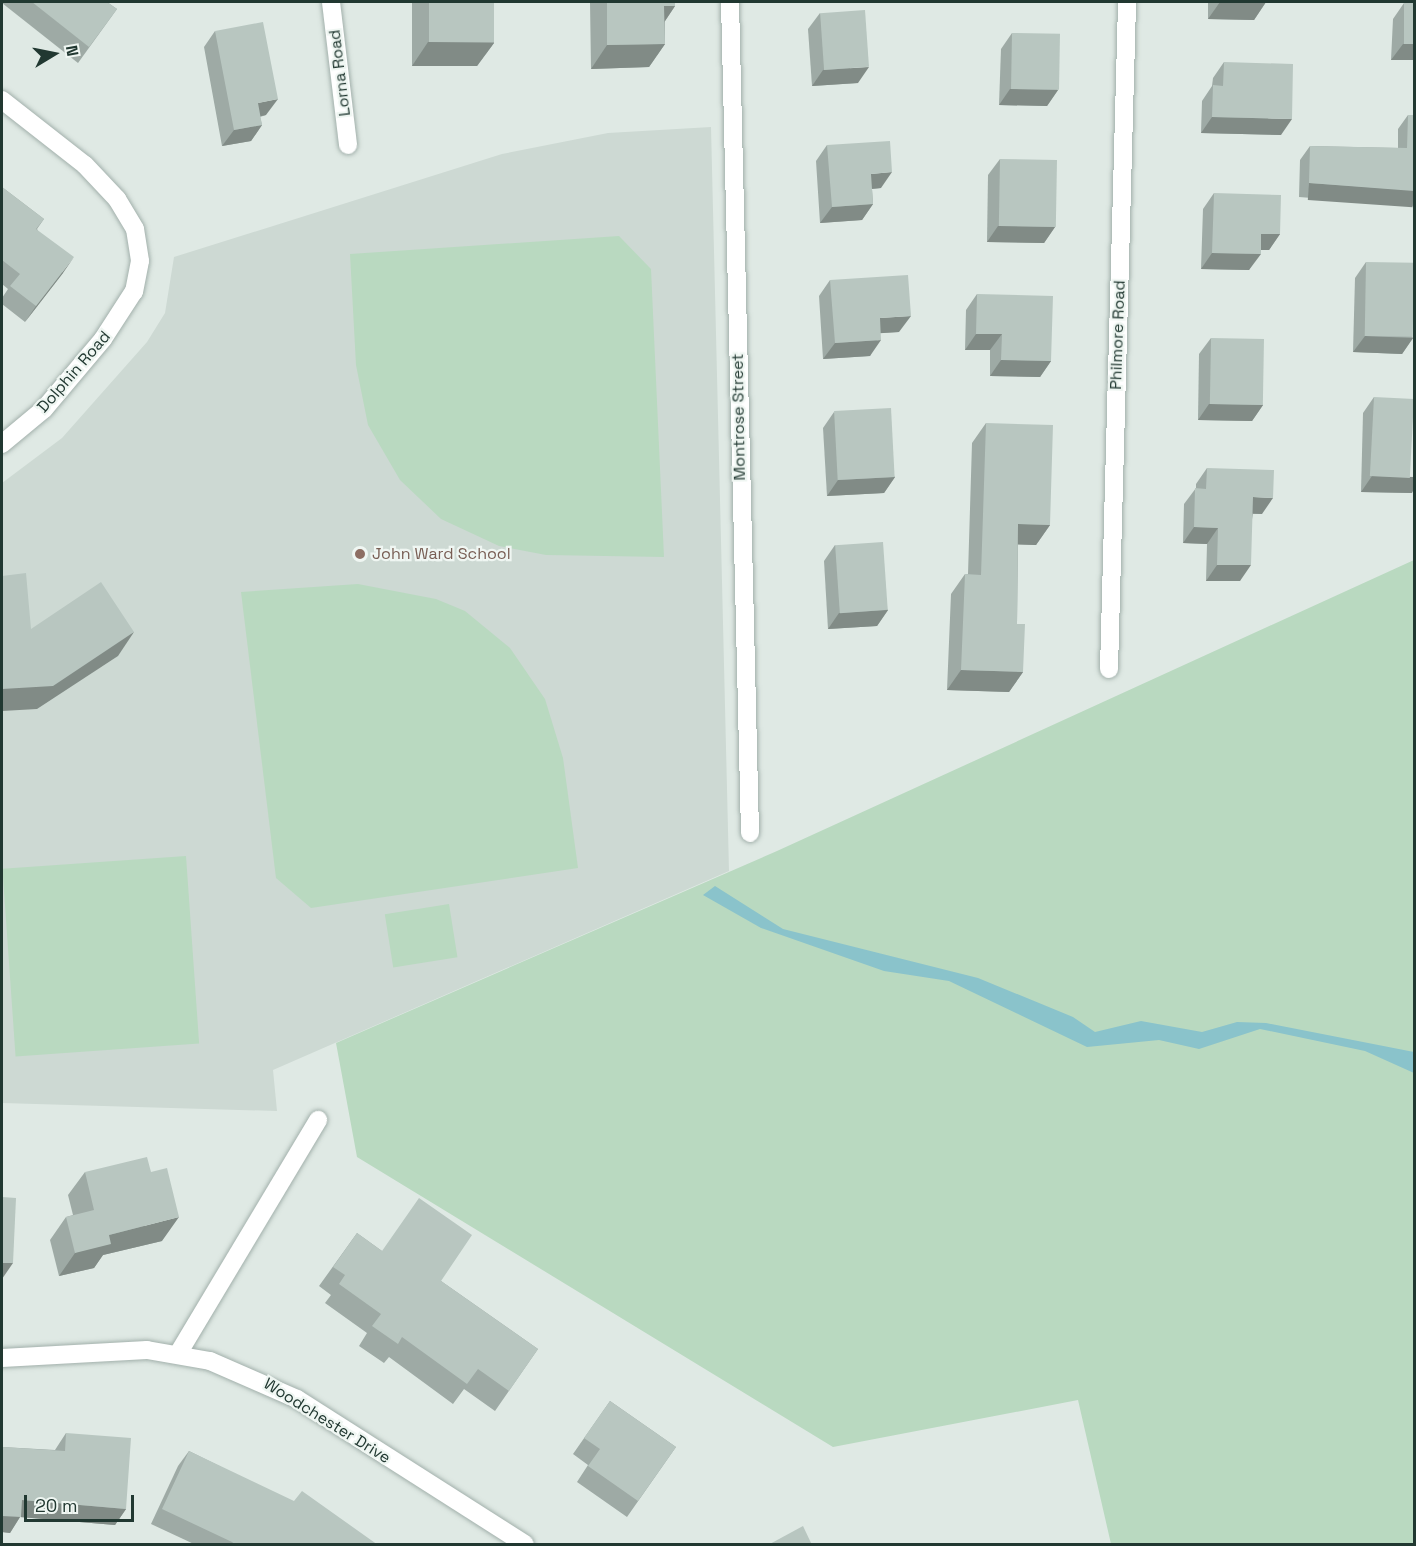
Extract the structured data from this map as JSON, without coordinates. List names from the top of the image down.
{
  "streets": {
    "street": [
      "Lorna Road",
      "Philmore Road",
      "Dolphin Road",
      "Montrose Street",
      "Woodchester Drive"
    ]
  },
  "places": ["John Ward School"],
  "scale_bar": "20 m",
  "north": "right"
}
